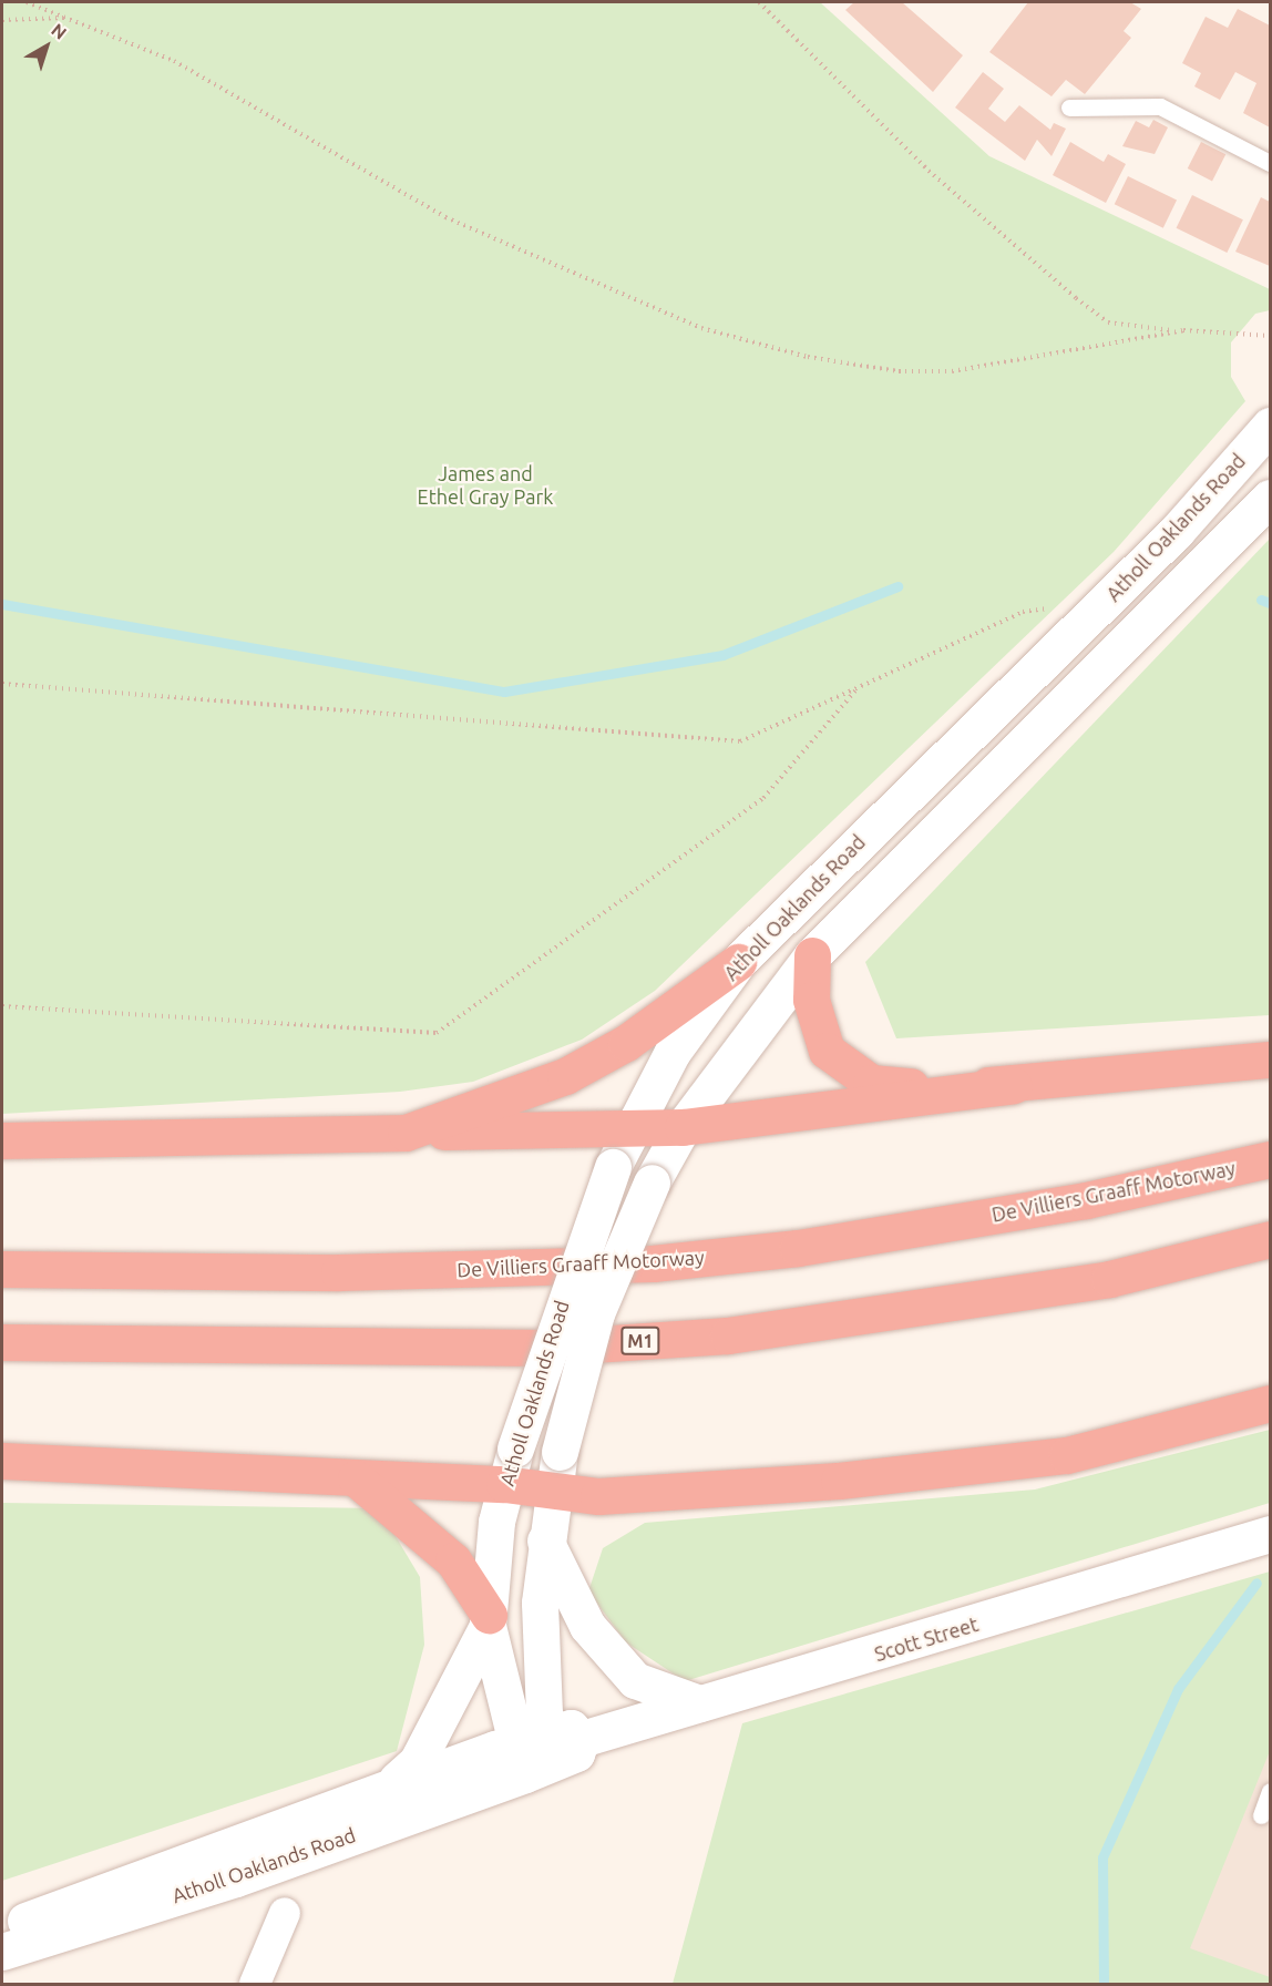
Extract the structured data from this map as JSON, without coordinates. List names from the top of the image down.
{
  "streets": {
    "highway": ["De Villiers Graaff Motorway", "M1"],
    "street": ["Atholl Oaklands Road", "Scott Street"]
  },
  "crossings": [
    ["Atholl Oaklands Road", "Scott Street"]
  ],
  "parks": ["James and Ethel Gray Park"],
  "north": "top right"
}
